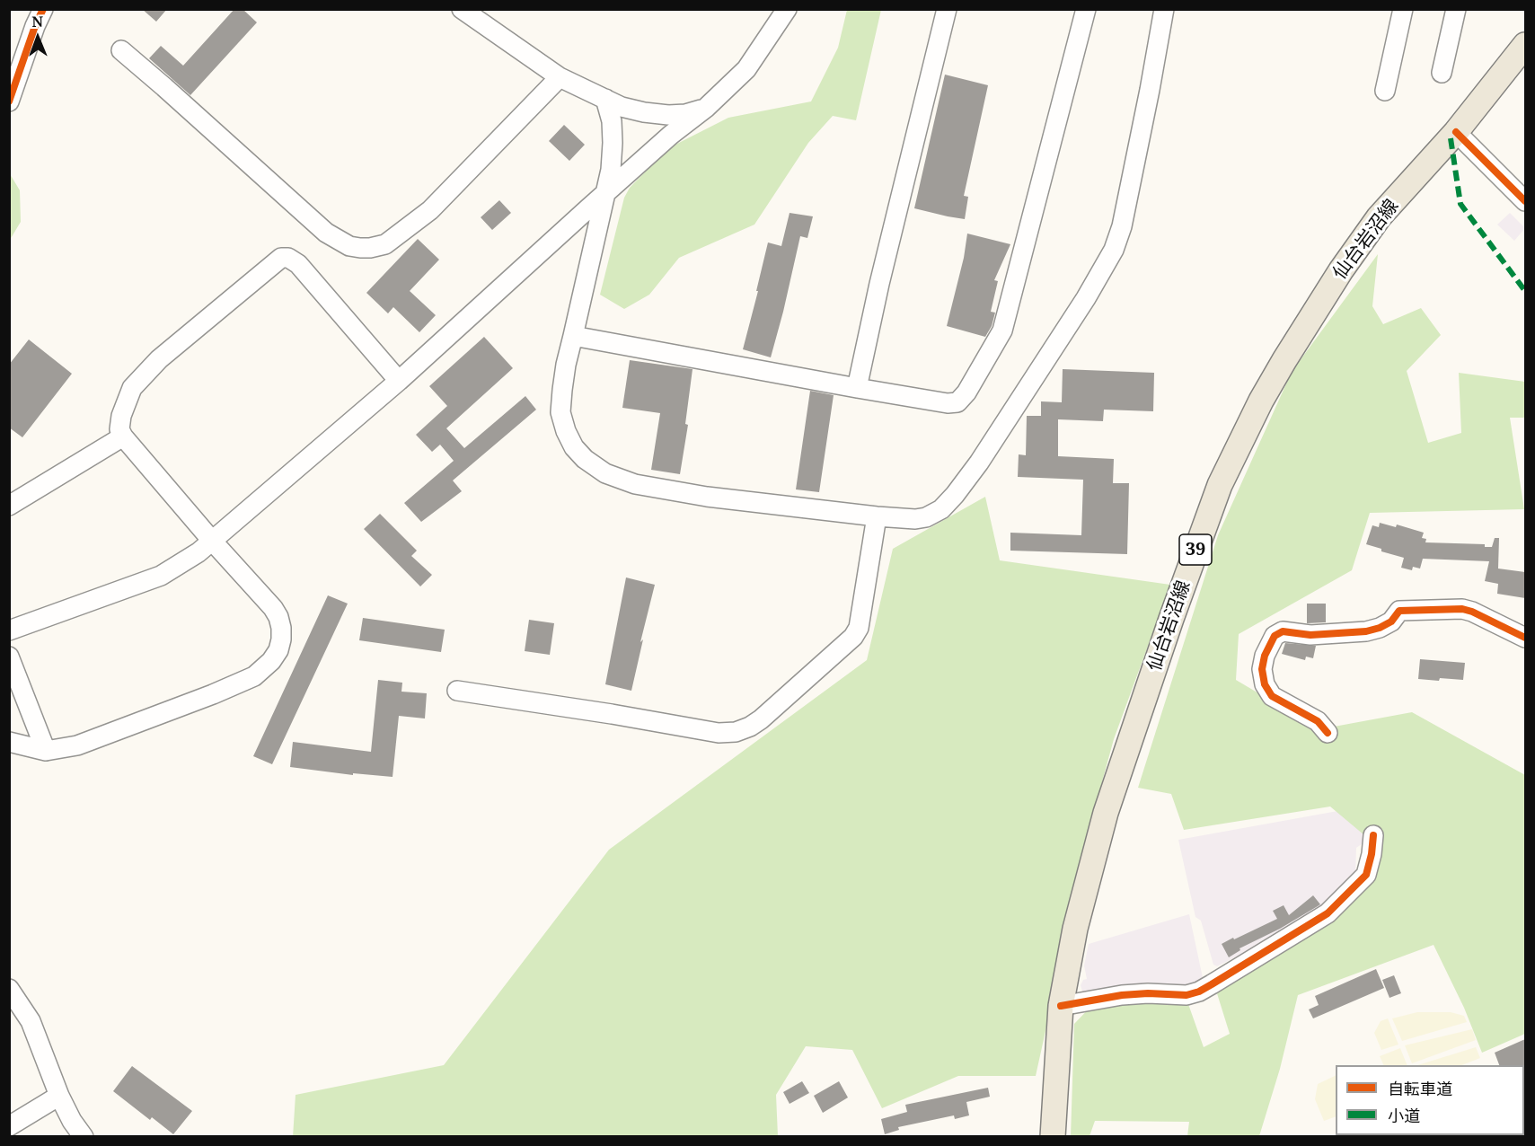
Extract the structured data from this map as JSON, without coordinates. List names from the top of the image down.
{
  "streets": {
    "main road": ["仙台岩沼線", "39"]
  },
  "legend": ["自転車道", "小道"],
  "north": "top"
}
